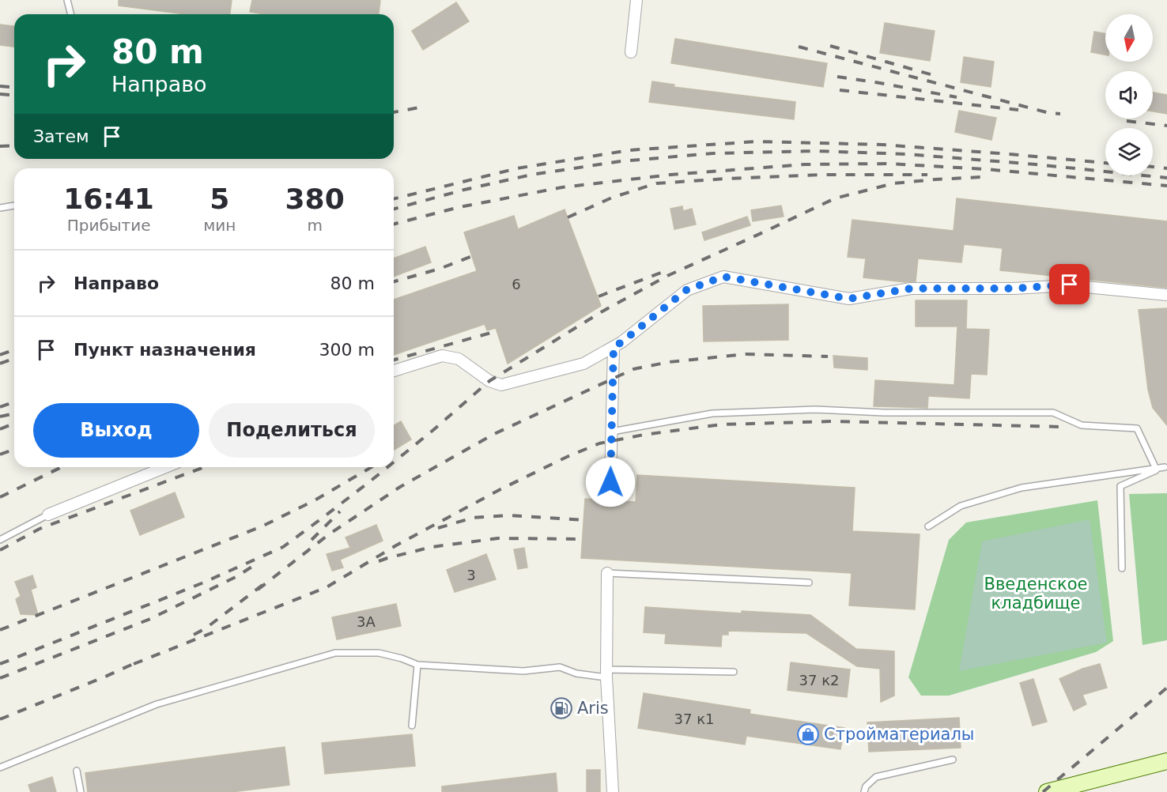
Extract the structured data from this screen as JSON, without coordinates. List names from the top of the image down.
{
  "parks": ["Введенское кладбище"],
  "places": {
    "fuel station": ["Aris"],
    "shop": ["Стройматериалы"]
  },
  "house_numbers": [
    "6",
    "3",
    "3А",
    "37 к2",
    "37 к1"
  ],
  "north": "bottom",
  "page": {
    "turn": ["80 m", "Направо"],
    "then": "Затем",
    "eta": [
      "16:41",
      "Прибытие",
      "5",
      "мин",
      "380",
      "m"
    ],
    "list": [
      {
        "name": "Направо",
        "value": "80 m"
      },
      {
        "name": "Пункт назначения",
        "value": "300 m"
      }
    ],
    "buttons": ["Выход", "Поделиться"]
  }
}
